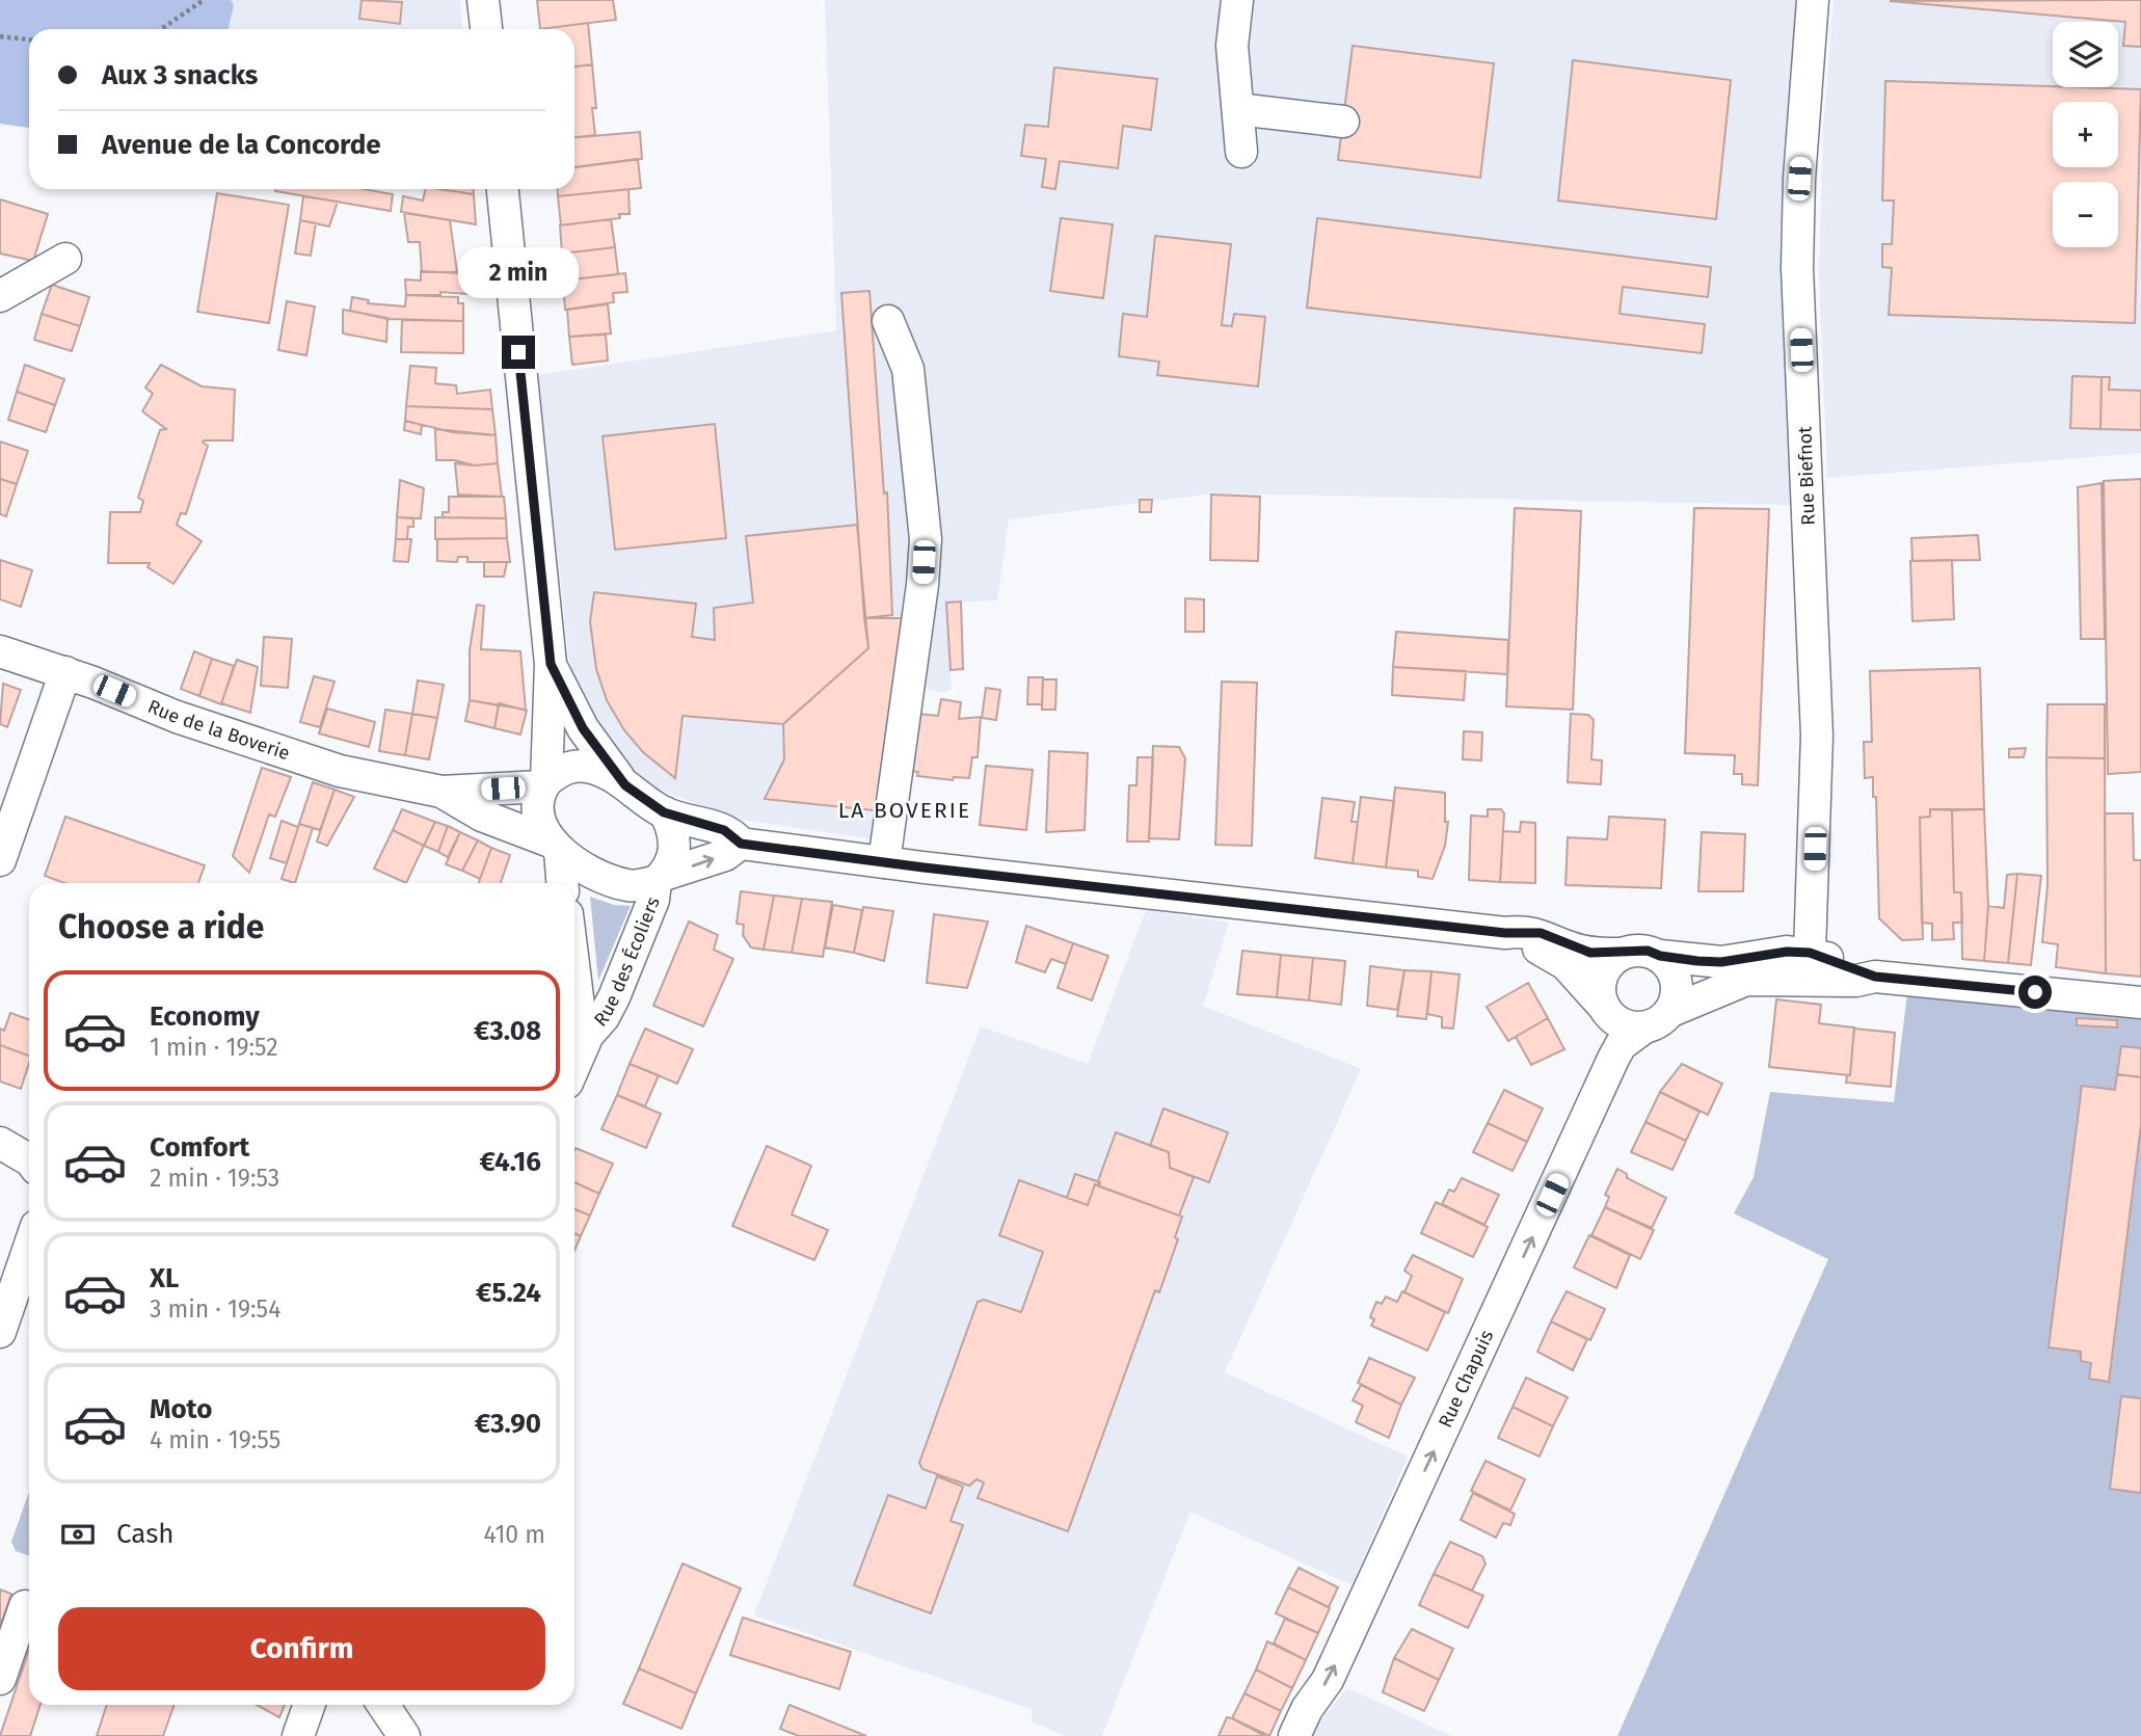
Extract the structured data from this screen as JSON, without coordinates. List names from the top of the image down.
{
  "streets": {
    "street": [
      "Rue Biefnot",
      "Rue de la Boverie",
      "Rue des Écoliers",
      "Rue Chapuis"
    ]
  },
  "crossings": [
    ["Rue de la Boverie", "Rue des Écoliers"],
    ["Rue de la Boverie", "Rue Chapuis"]
  ],
  "one_way": ["Rue Chapuis"],
  "districts": ["LA BOVERIE"],
  "page": {
    "map_buttons": ["+", "−"],
    "banner": ["Aux 3 snacks", "Avenue de la Concorde"],
    "bubble": "2 min",
    "heading": "Choose a ride",
    "list": [
      {
        "name": "Economy",
        "note": "1 min · 19:52",
        "value": "€3.08"
      },
      {
        "name": "Comfort",
        "note": "2 min · 19:53",
        "value": "€4.16"
      },
      {
        "name": "XL",
        "note": "3 min · 19:54",
        "value": "€5.24"
      },
      {
        "name": "Moto",
        "note": "4 min · 19:55",
        "value": "€3.90"
      }
    ],
    "pay": ["Cash", "410 m"],
    "buttons": "Confirm"
  }
}
